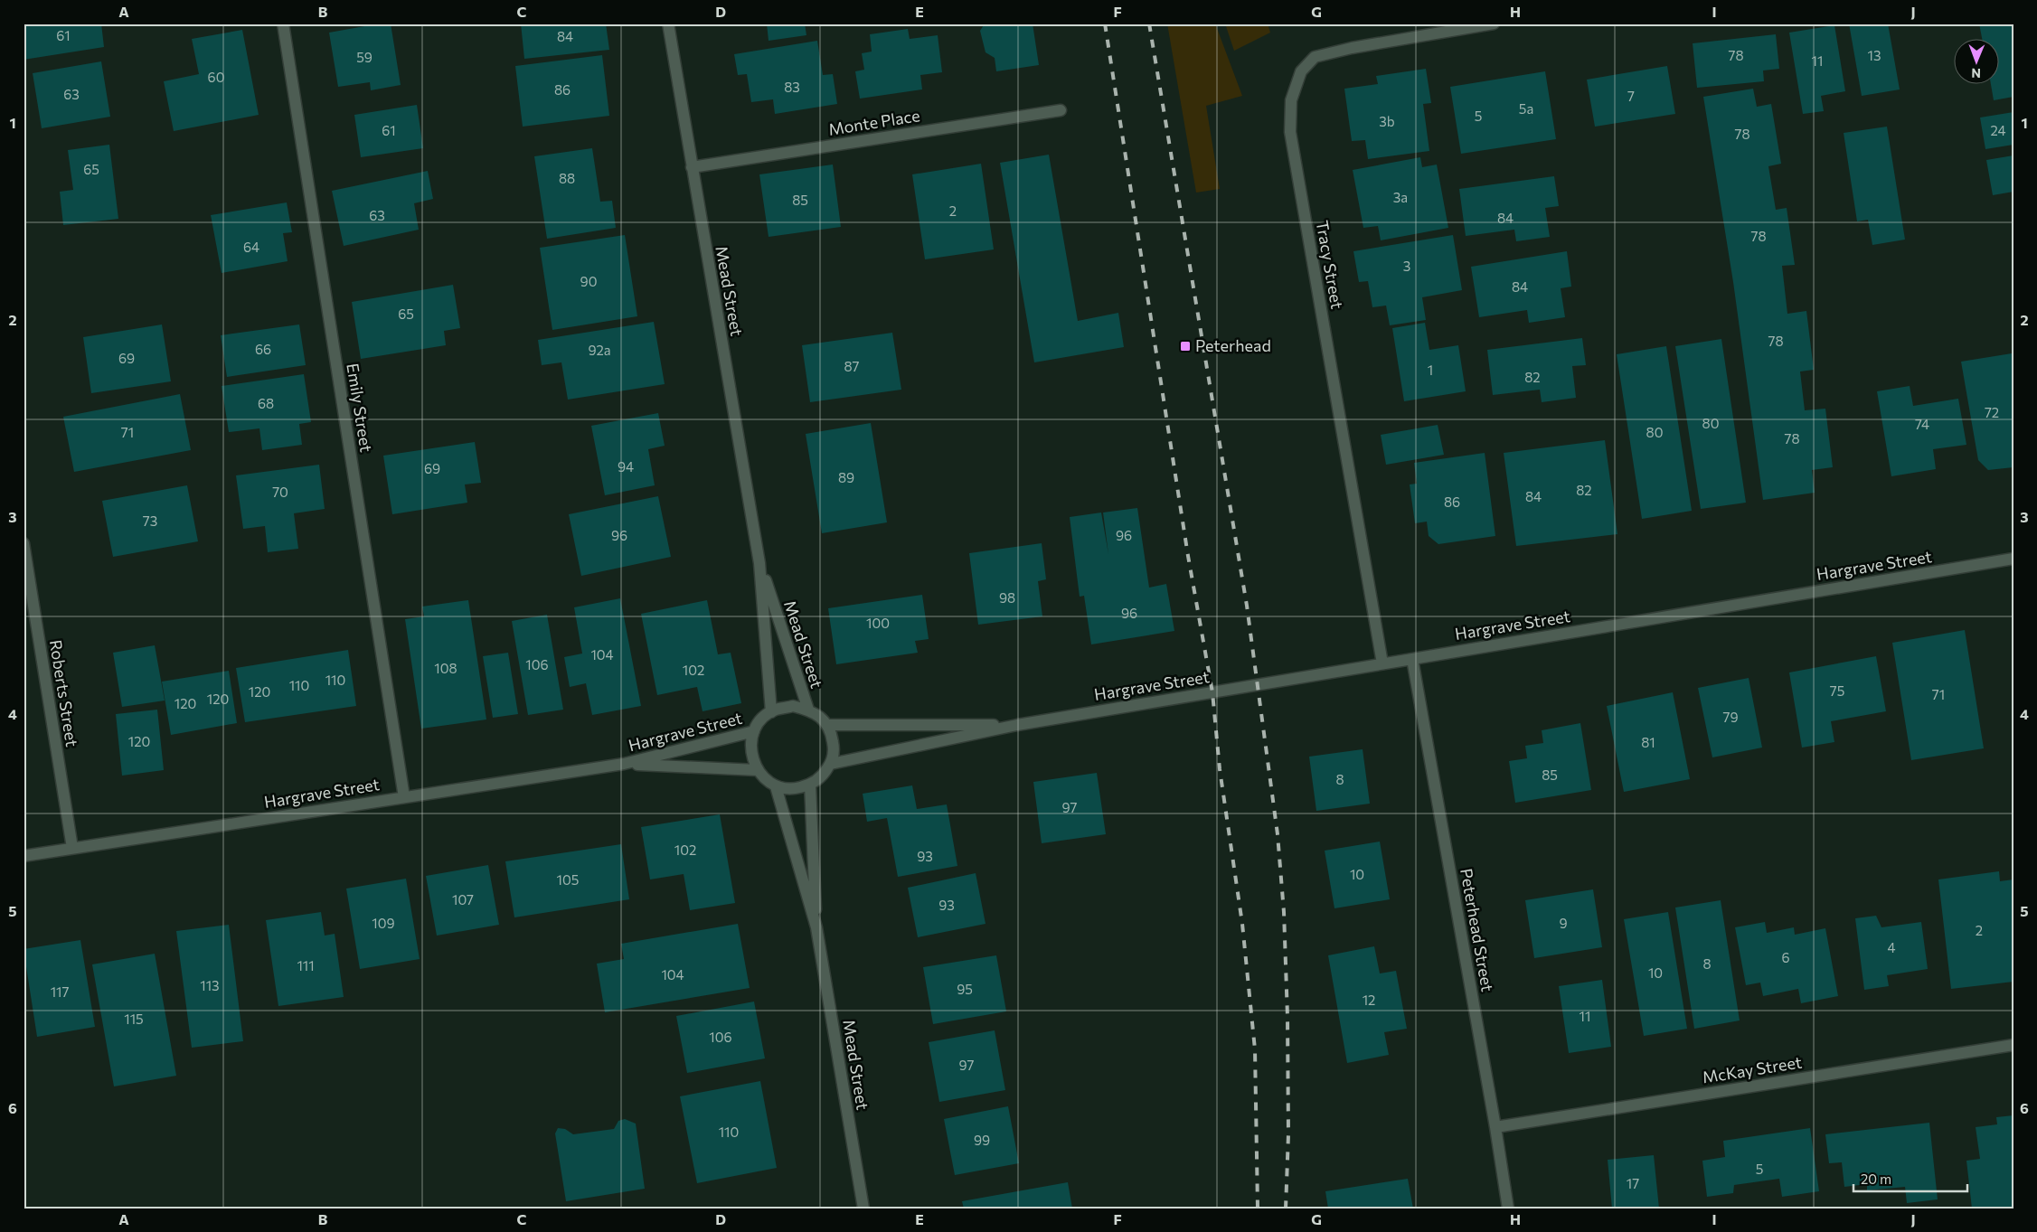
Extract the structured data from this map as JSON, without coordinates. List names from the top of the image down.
{
  "streets": {
    "street": [
      "Monte Place",
      "Tracy Street",
      "Mead Street",
      "Emily Street",
      "Hargrave Street",
      "Roberts Street",
      "Peterhead Street",
      "McKay Street"
    ]
  },
  "crossings": [
    ["Monte Place", "Mead Street"],
    ["Tracy Street", "Hargrave Street"],
    ["Mead Street", "Hargrave Street"],
    ["Emily Street", "Hargrave Street"],
    ["Hargrave Street", "Roberts Street"],
    ["Hargrave Street", "Peterhead Street"],
    ["Peterhead Street", "McKay Street"]
  ],
  "places": {
    "transit": ["Peterhead"]
  },
  "house_numbers": [
    "61",
    "84",
    "78",
    "13",
    "59",
    "11",
    "60",
    "83",
    "86",
    "63",
    "7",
    "5a",
    "5",
    "3b",
    "61",
    "24",
    "78",
    "65",
    "88",
    "3a",
    "85",
    "2",
    "63",
    "84",
    "78",
    "64",
    "3",
    "90",
    "84",
    "65",
    "78",
    "66",
    "92a",
    "69",
    "87",
    "1",
    "82",
    "68",
    "72",
    "80",
    "74",
    "71",
    "80",
    "78",
    "94",
    "69",
    "89",
    "82",
    "70",
    "84",
    "86",
    "73",
    "96",
    "96",
    "98",
    "96",
    "100",
    "104",
    "106",
    "108",
    "102",
    "110",
    "110",
    "75",
    "120",
    "71",
    "120",
    "120",
    "79",
    "120",
    "81",
    "85",
    "8",
    "97",
    "102",
    "93",
    "10",
    "105",
    "107",
    "93",
    "109",
    "9",
    "2",
    "4",
    "6",
    "8",
    "111",
    "10",
    "104",
    "113",
    "95",
    "117",
    "12",
    "11",
    "115",
    "106",
    "97",
    "110",
    "99",
    "5",
    "17"
  ],
  "scale_bar": "20 m",
  "north": "bottom",
  "grid": {
    "columns": [
      "A",
      "B",
      "C",
      "D",
      "E",
      "F",
      "G",
      "H",
      "I",
      "J"
    ],
    "rows": [
      "1",
      "2",
      "3",
      "4",
      "5",
      "6"
    ]
  }
}
